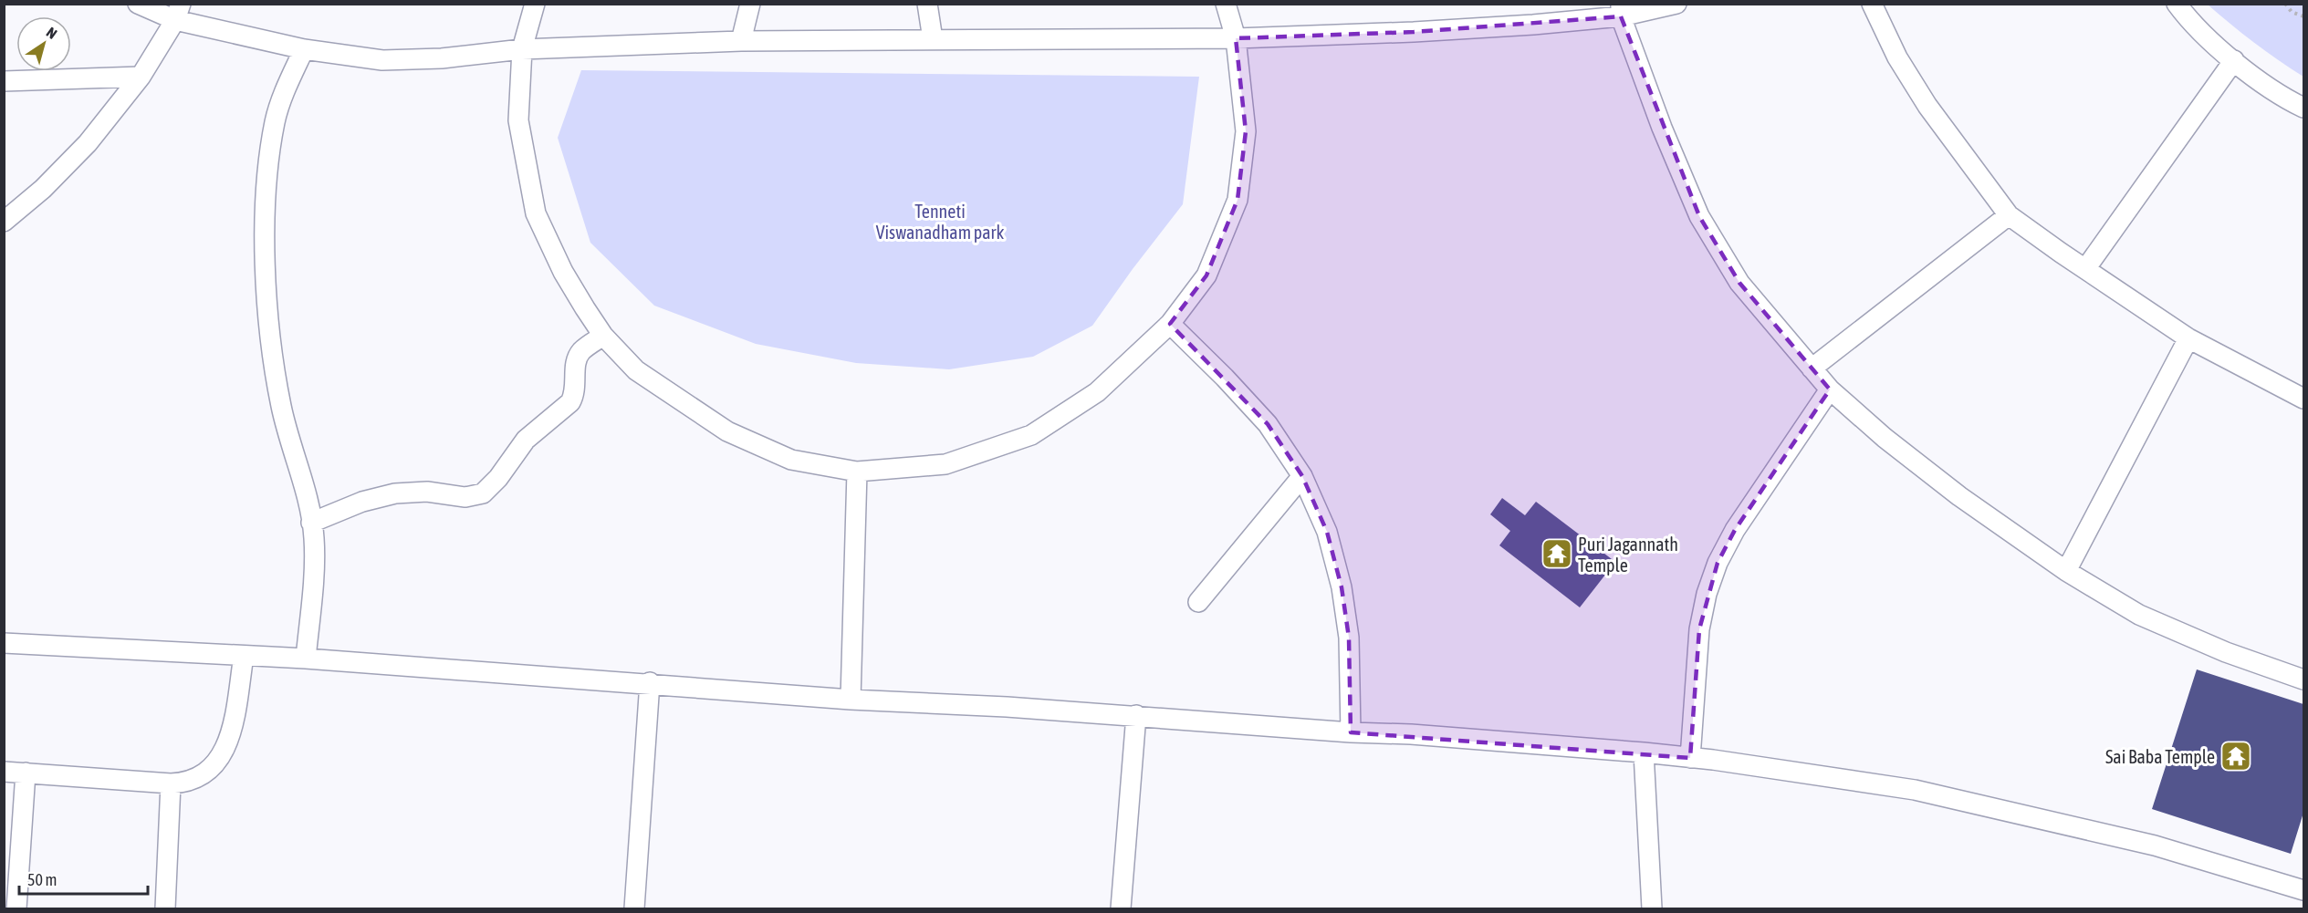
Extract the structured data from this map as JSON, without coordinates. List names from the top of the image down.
{
  "parks": ["Tenneti Viswanadham park"],
  "places": {
    "temple": ["Puri Jagannath Temple", "Sai Baba Temple"]
  },
  "scale_bar": "50 m",
  "north": "top right"
}
